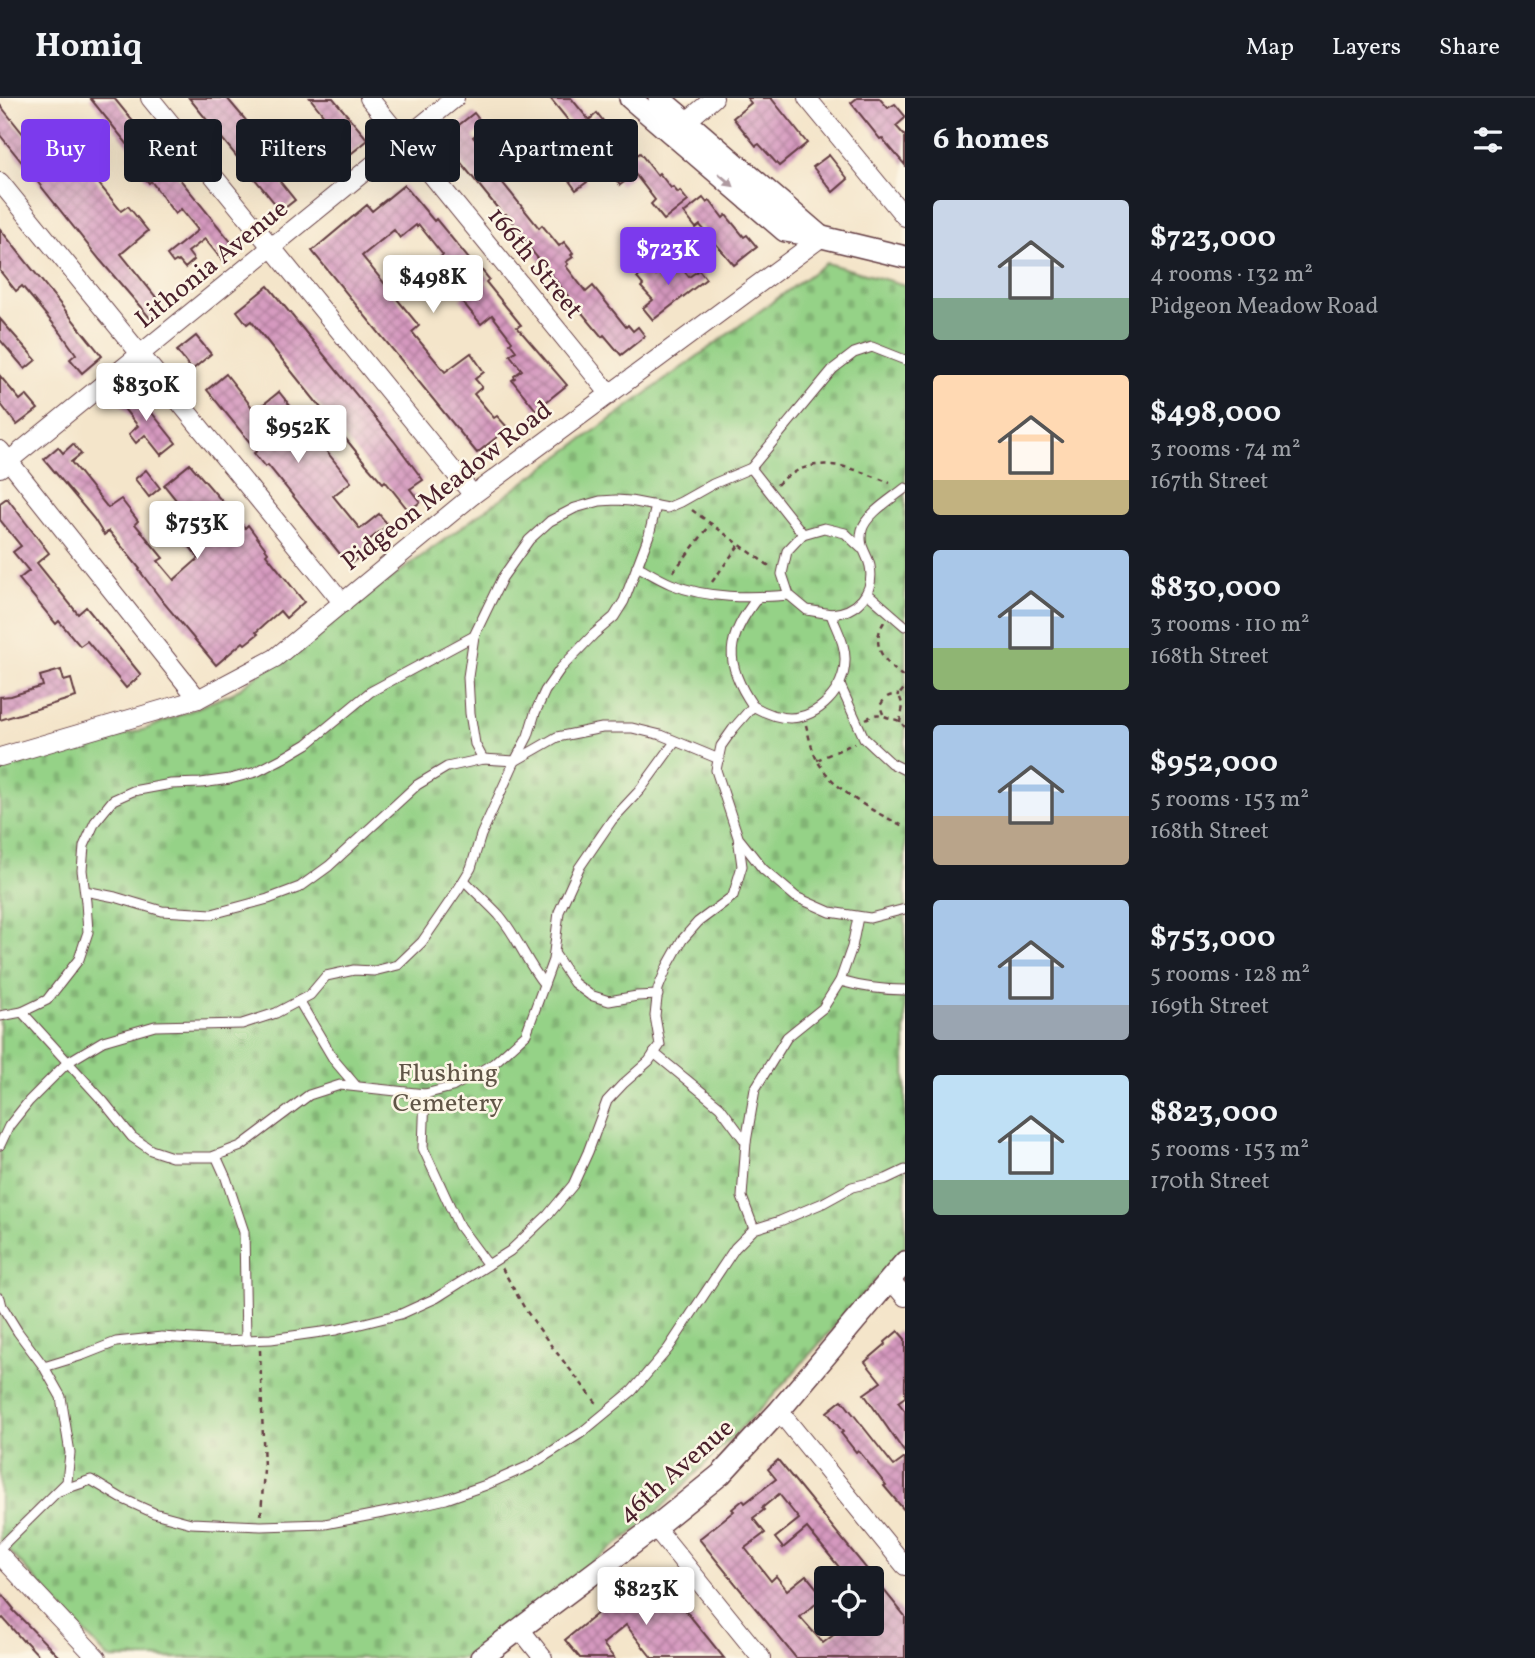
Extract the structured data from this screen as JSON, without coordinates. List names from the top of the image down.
{
  "streets": {
    "street": [
      "166th Street",
      "Lithonia Avenue",
      "Pidgeon Meadow Road",
      "46th Avenue"
    ]
  },
  "crossings": [
    ["166th Street", "Pidgeon Meadow Road"]
  ],
  "parks": ["Flushing Cemetery"],
  "page": {
    "header": "Homiq",
    "nav": ["Map", "Layers", "Share"],
    "heading": "6 homes",
    "chip": [
      "Buy",
      "Rent",
      "Filters",
      "New",
      "Apartment"
    ],
    "list": [
      {
        "name": "$723,000",
        "note": "4 rooms · 132 m² · Pidgeon Meadow Road"
      },
      {
        "name": "$498,000",
        "note": "3 rooms · 74 m² · 167th Street"
      },
      {
        "name": "$830,000",
        "note": "3 rooms · 110 m² · 168th Street"
      },
      {
        "name": "$952,000",
        "note": "5 rooms · 153 m² · 168th Street"
      },
      {
        "name": "$753,000",
        "note": "5 rooms · 128 m² · 169th Street"
      },
      {
        "name": "$823,000",
        "note": "5 rooms · 153 m² · 170th Street"
      }
    ],
    "price": [
      "$723K",
      "$498K",
      "$830K",
      "$952K",
      "$753K",
      "$823K"
    ]
  }
}
